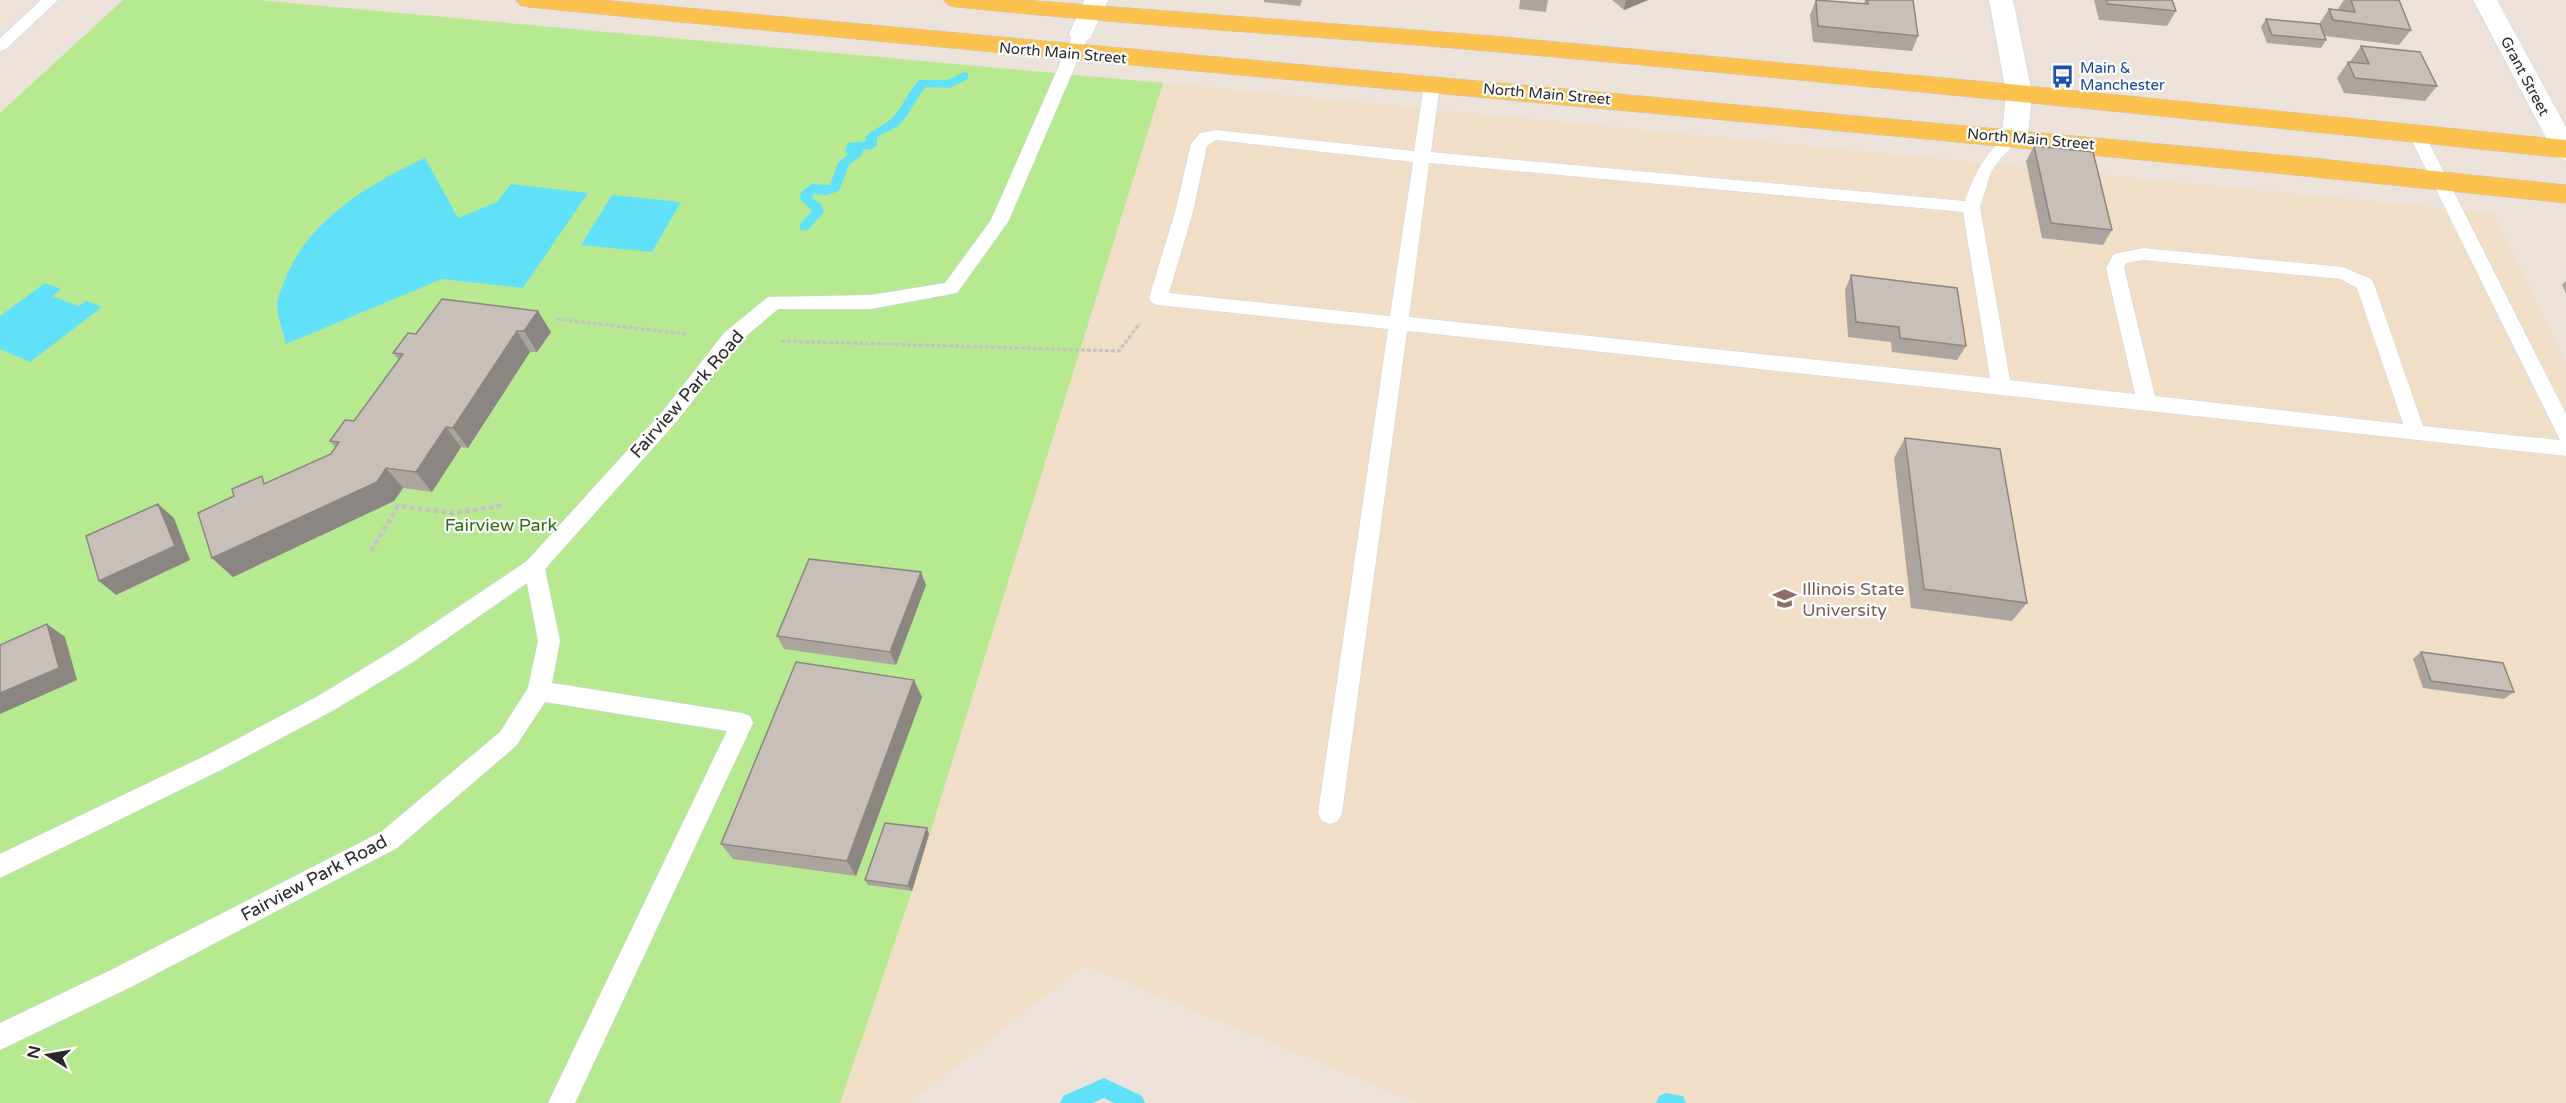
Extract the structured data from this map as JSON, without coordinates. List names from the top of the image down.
{
  "streets": {
    "main road": ["North Main Street"],
    "street": ["Grant Street"],
    "lane": ["Fairview Park Road"]
  },
  "crossings": [
    ["North Main Street", "Grant Street"],
    ["North Main Street", "Fairview Park Road"]
  ],
  "parks": ["Fairview Park"],
  "places": {
    "bus stop": ["Main & Manchester"],
    "school or university": ["Illinois State University"]
  },
  "north": "left"
}
